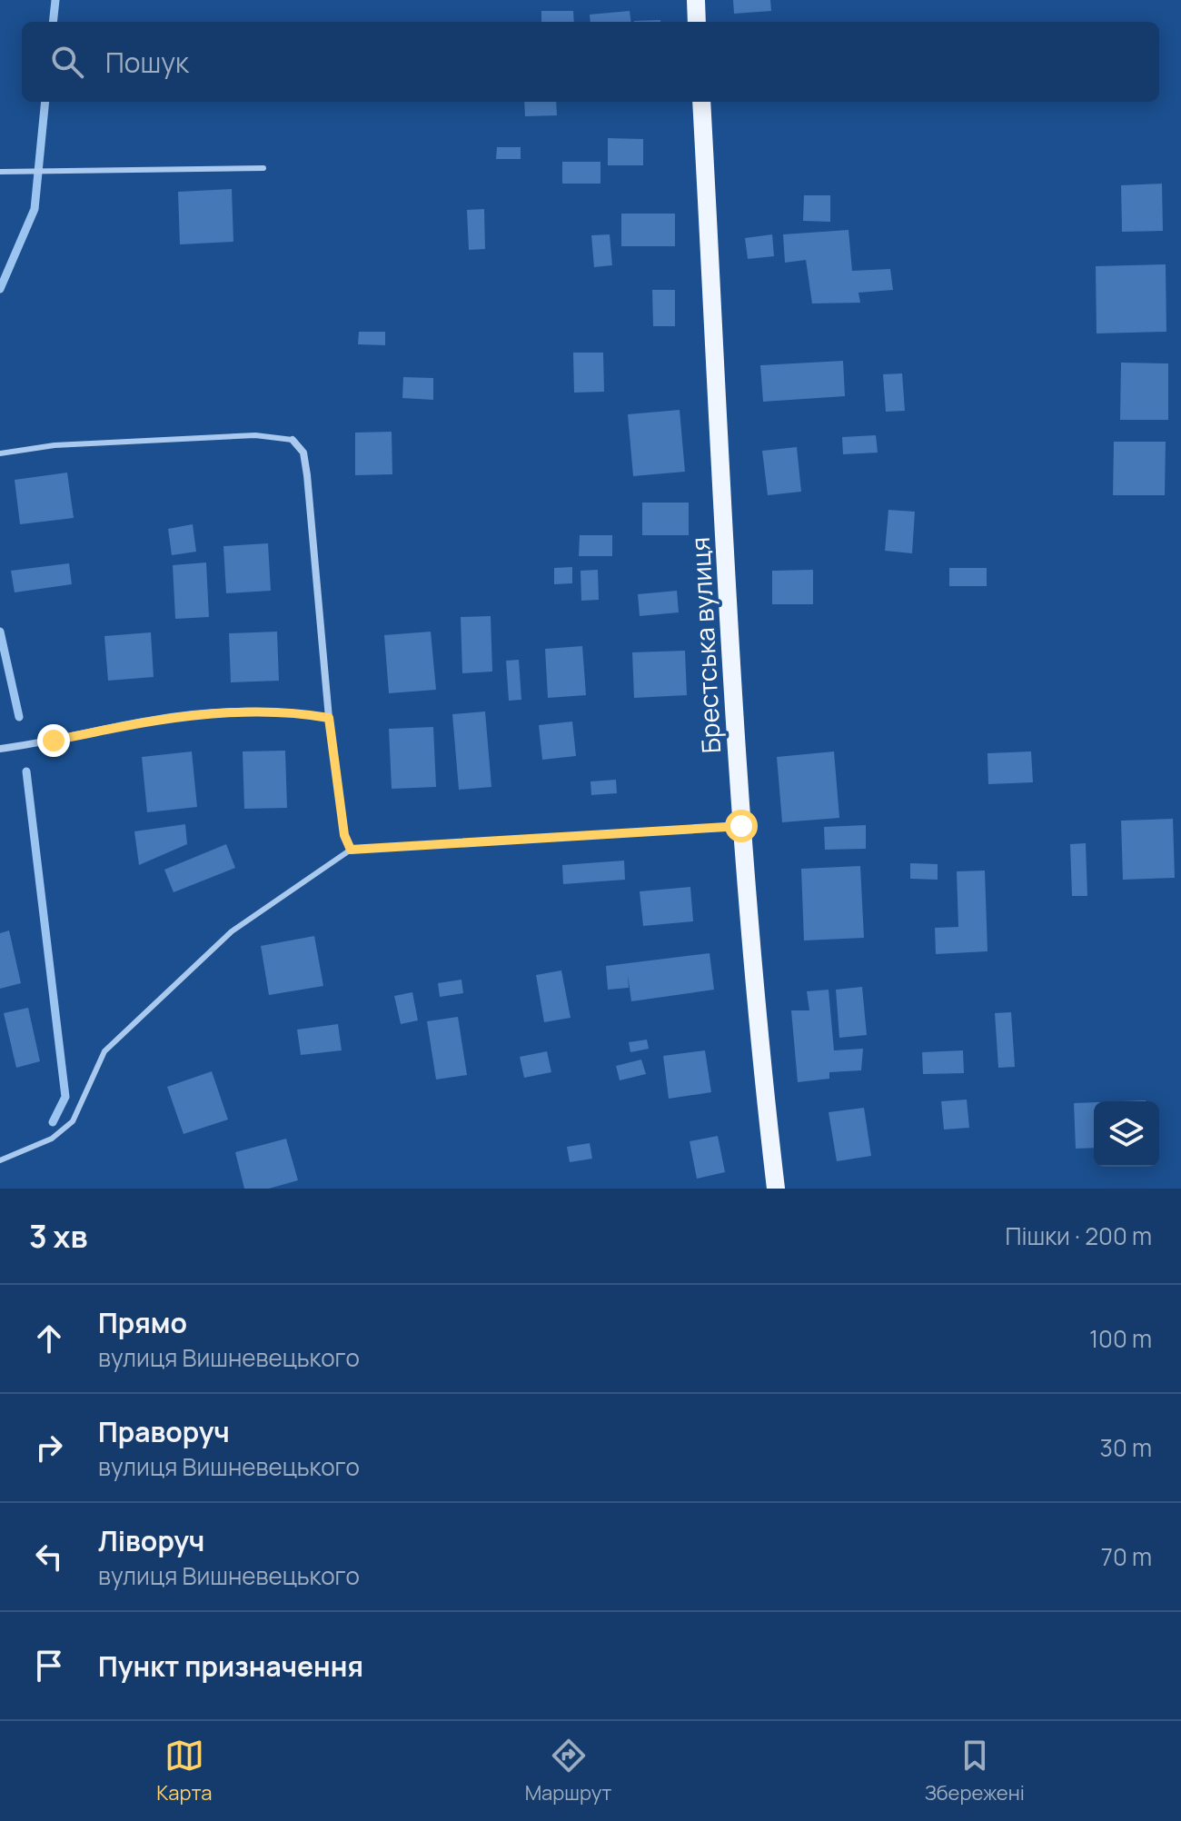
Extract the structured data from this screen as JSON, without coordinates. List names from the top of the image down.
{
  "streets": {
    "main road": ["Брестська вулиця"]
  },
  "page": {
    "search": "Пошук",
    "heading": ["3 хв", "Пішки · 200 m"],
    "list": [
      ["Прямо", "вулиця Вишневецького", "100 m"],
      ["Праворуч", "вулиця Вишневецького", "30 m"],
      ["Ліворуч", "вулиця Вишневецького", "70 m"],
      "Пункт призначення"
    ],
    "nav": ["Карта", "Маршрут", "Збережені"]
  }
}
